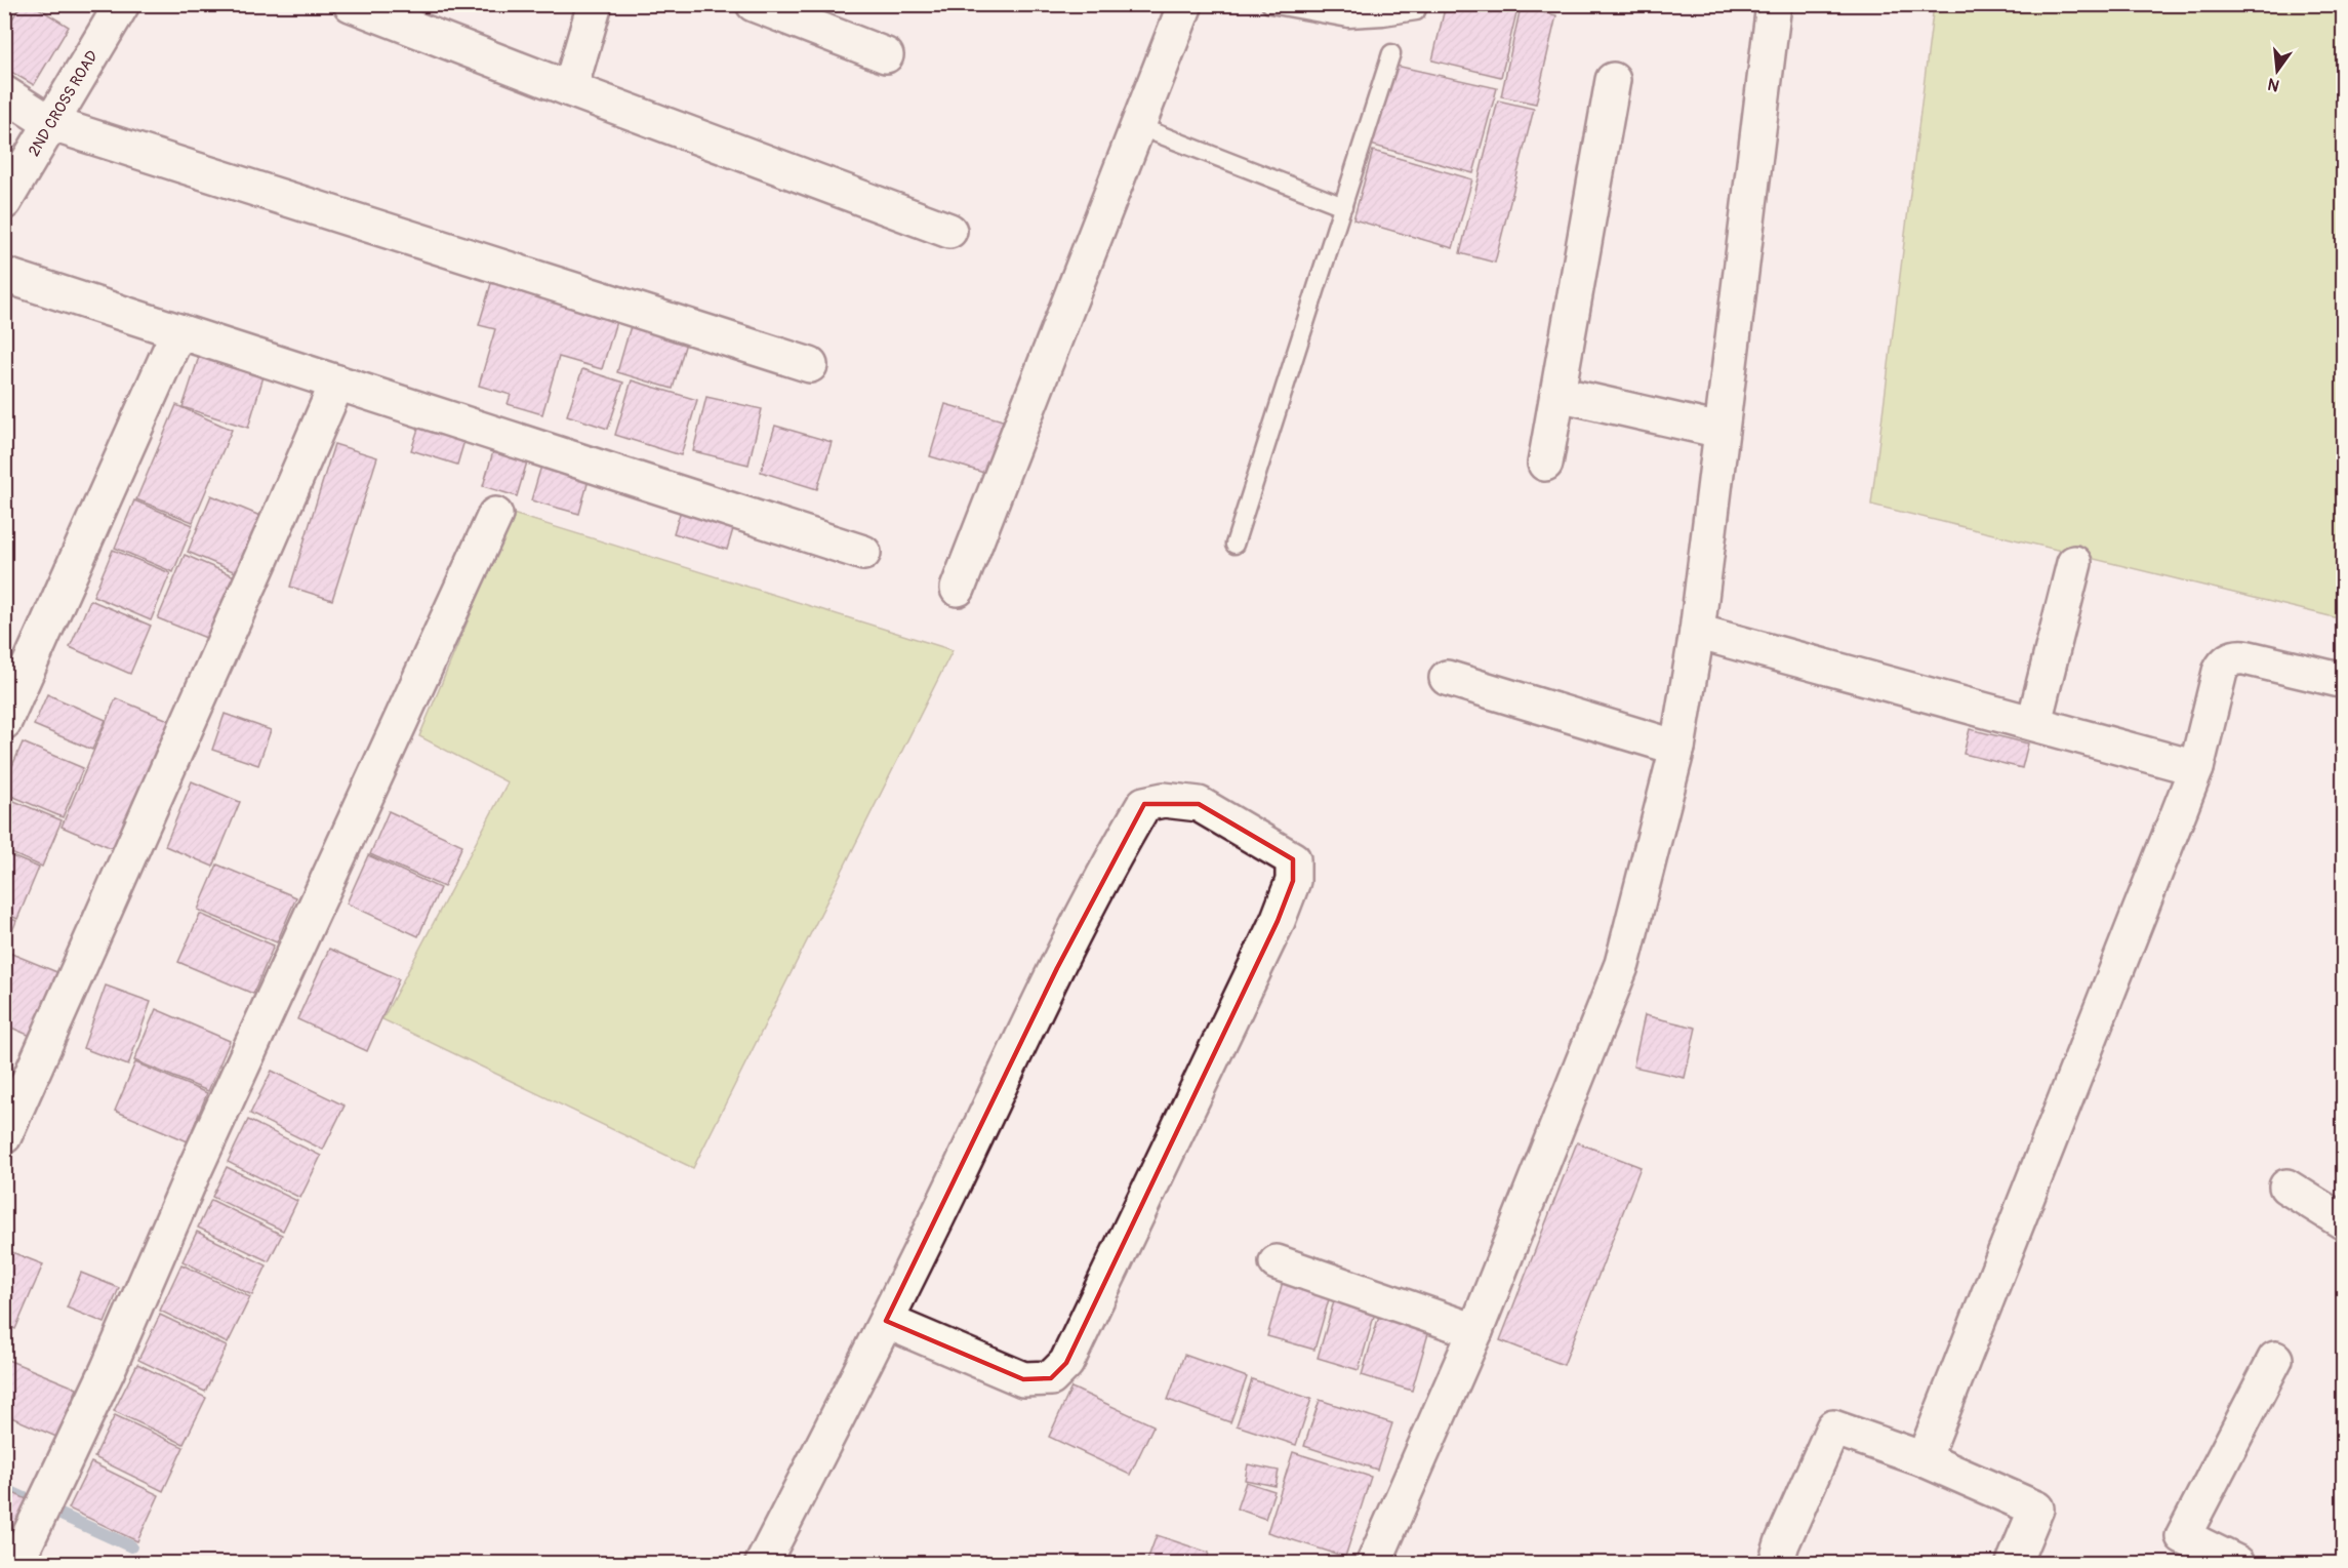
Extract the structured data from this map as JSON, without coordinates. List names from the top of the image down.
{
  "streets": {
    "street": ["2ND CROSS ROAD"]
  },
  "north": "bottom"
}
